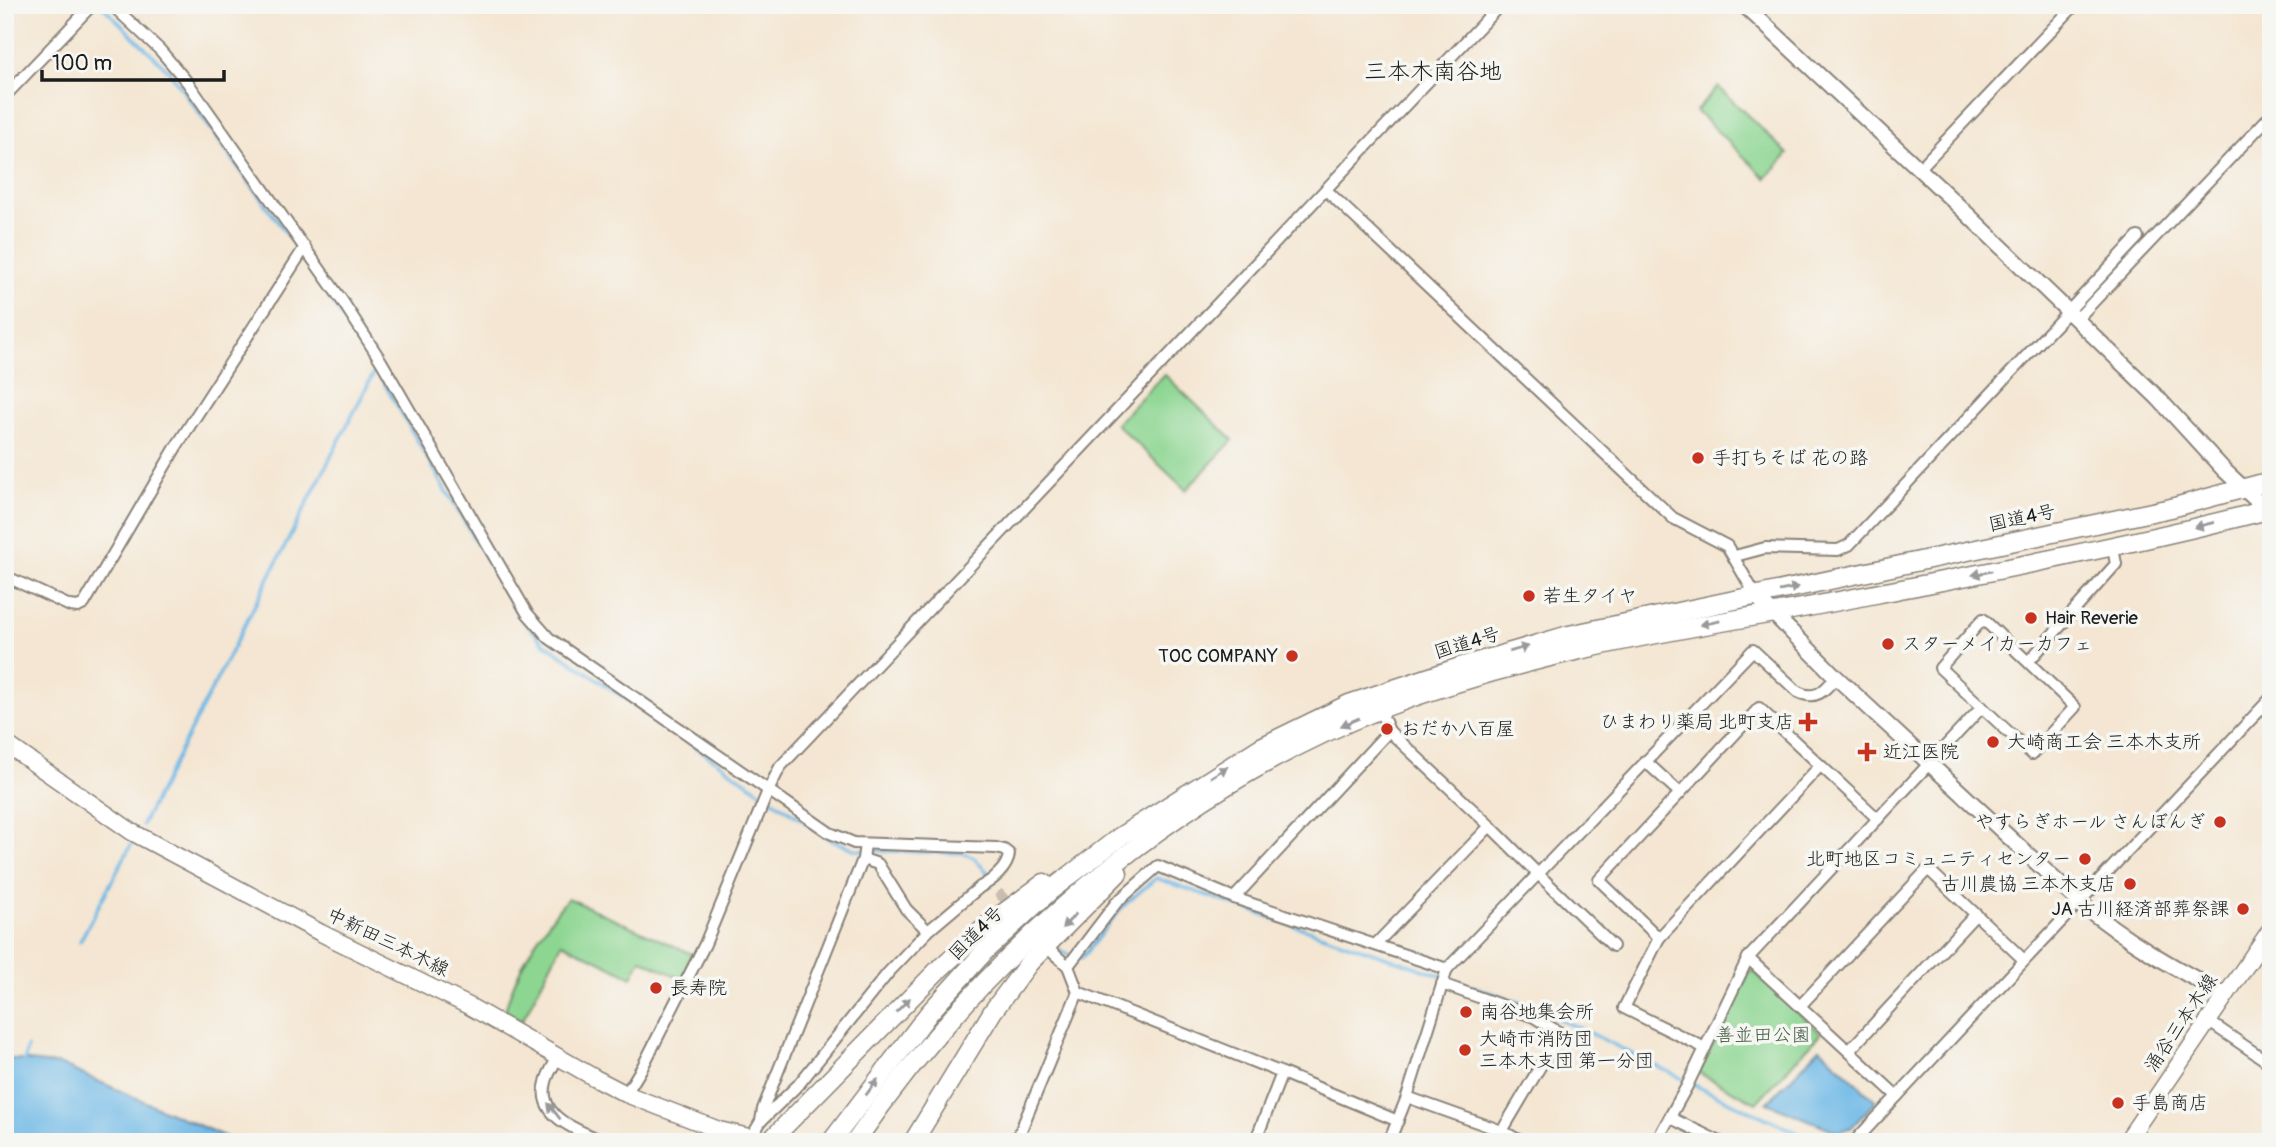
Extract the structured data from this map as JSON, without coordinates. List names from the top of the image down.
{
  "streets": {
    "highway": ["国道4号"],
    "main road": ["中新田三本木線", "涌谷三本木線"]
  },
  "districts": ["三本木南谷地"],
  "parks": ["善並田公園"],
  "places": {
    "other": [
      "手打ちそば 花の路",
      "若生タイヤ",
      "Hair Reverie",
      "スターメイカーカフェ",
      "TOC COMPANY",
      "おだか八百屋",
      "大崎商工会 三本木支所",
      "やすらぎホール さんぼんぎ",
      "北町地区コミュニティセンター",
      "古川農協 三本木支店",
      "JA 古川経済部葬祭課",
      "長寿院",
      "南谷地集会所",
      "大崎市消防団 三本木支団 第一分団",
      "手島商店"
    ],
    "health": ["ひまわり薬局 北町支店", "近江医院"]
  },
  "scale_bar": "100 m"
}
